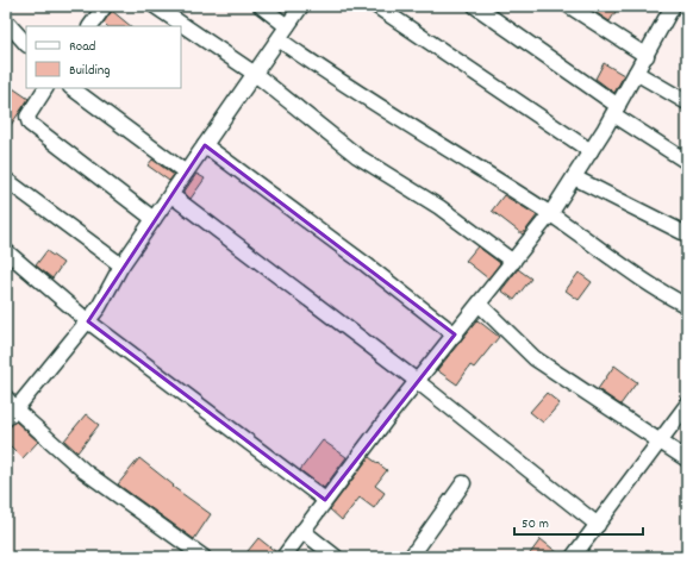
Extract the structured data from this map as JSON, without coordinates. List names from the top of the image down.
{
  "legend": ["Road", "Building"],
  "scale_bar": "50 m"
}
